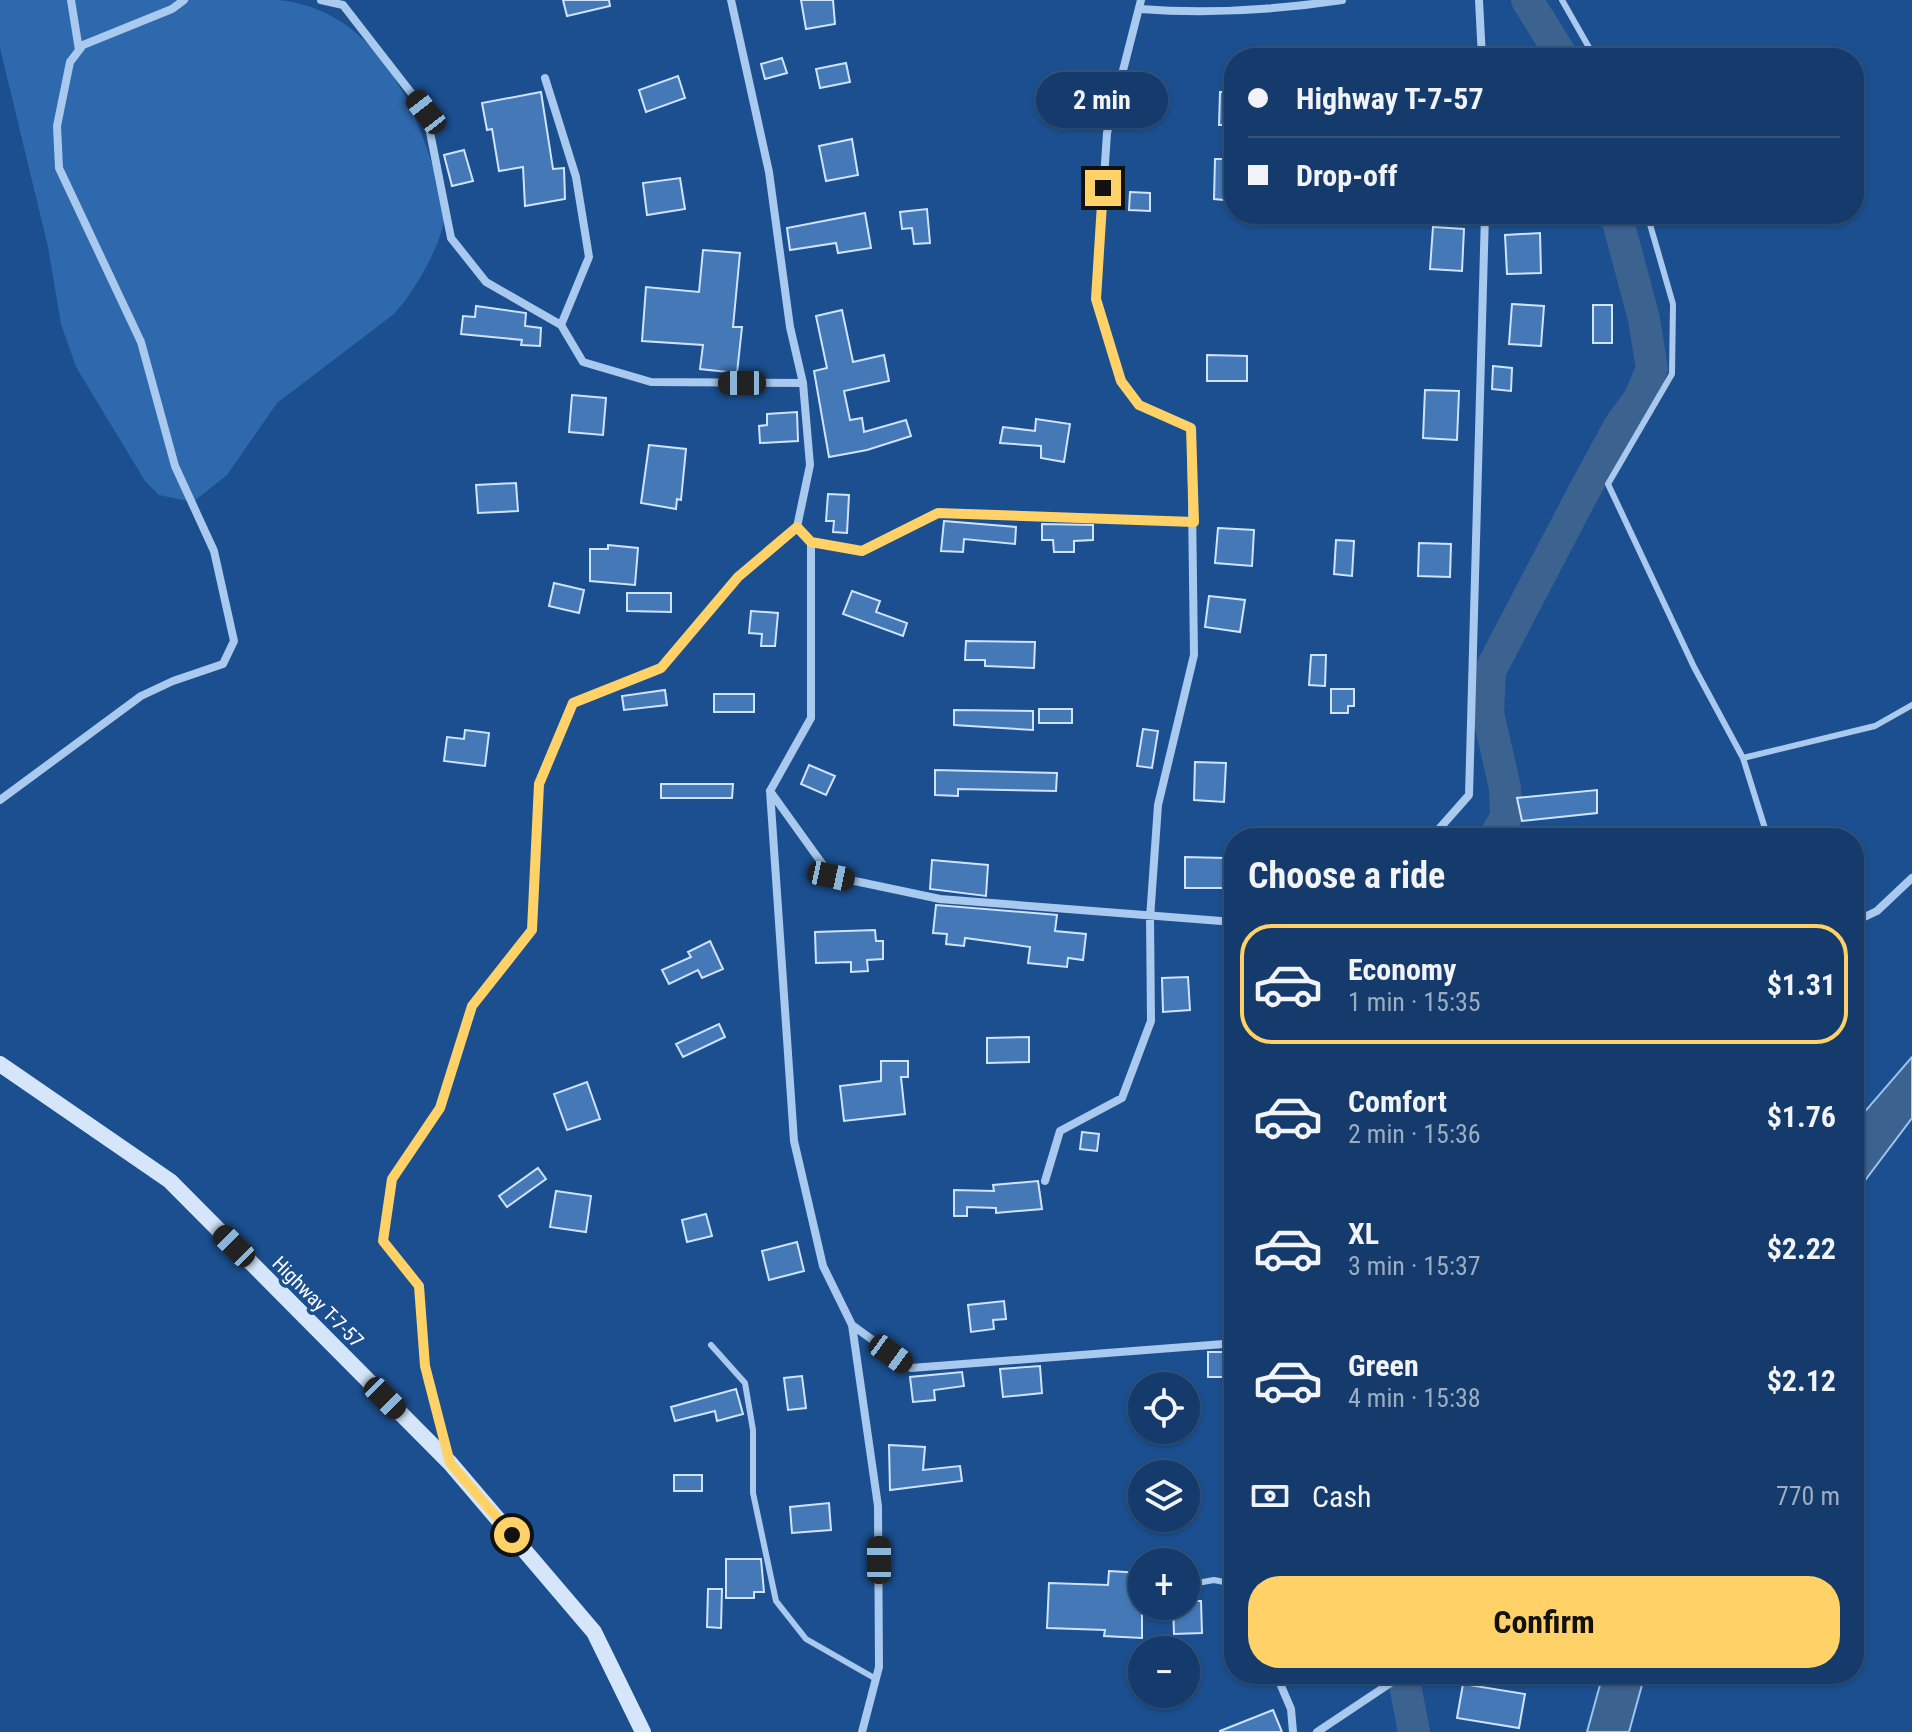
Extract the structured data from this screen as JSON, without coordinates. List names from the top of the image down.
{
  "streets": {
    "street": ["Highway T-7-57"]
  },
  "page": {
    "banner": ["Highway T-7-57", "Drop-off"],
    "bubble": "2 min",
    "heading": "Choose a ride",
    "list": [
      {
        "name": "Economy",
        "note": "1 min · 15:35",
        "value": "$1.31"
      },
      {
        "name": "Comfort",
        "note": "2 min · 15:36",
        "value": "$1.76"
      },
      {
        "name": "XL",
        "note": "3 min · 15:37",
        "value": "$2.22"
      },
      {
        "name": "Green",
        "note": "4 min · 15:38",
        "value": "$2.12"
      }
    ],
    "map_buttons": ["+", "−"],
    "pay": ["Cash", "770 m"],
    "buttons": "Confirm"
  }
}
